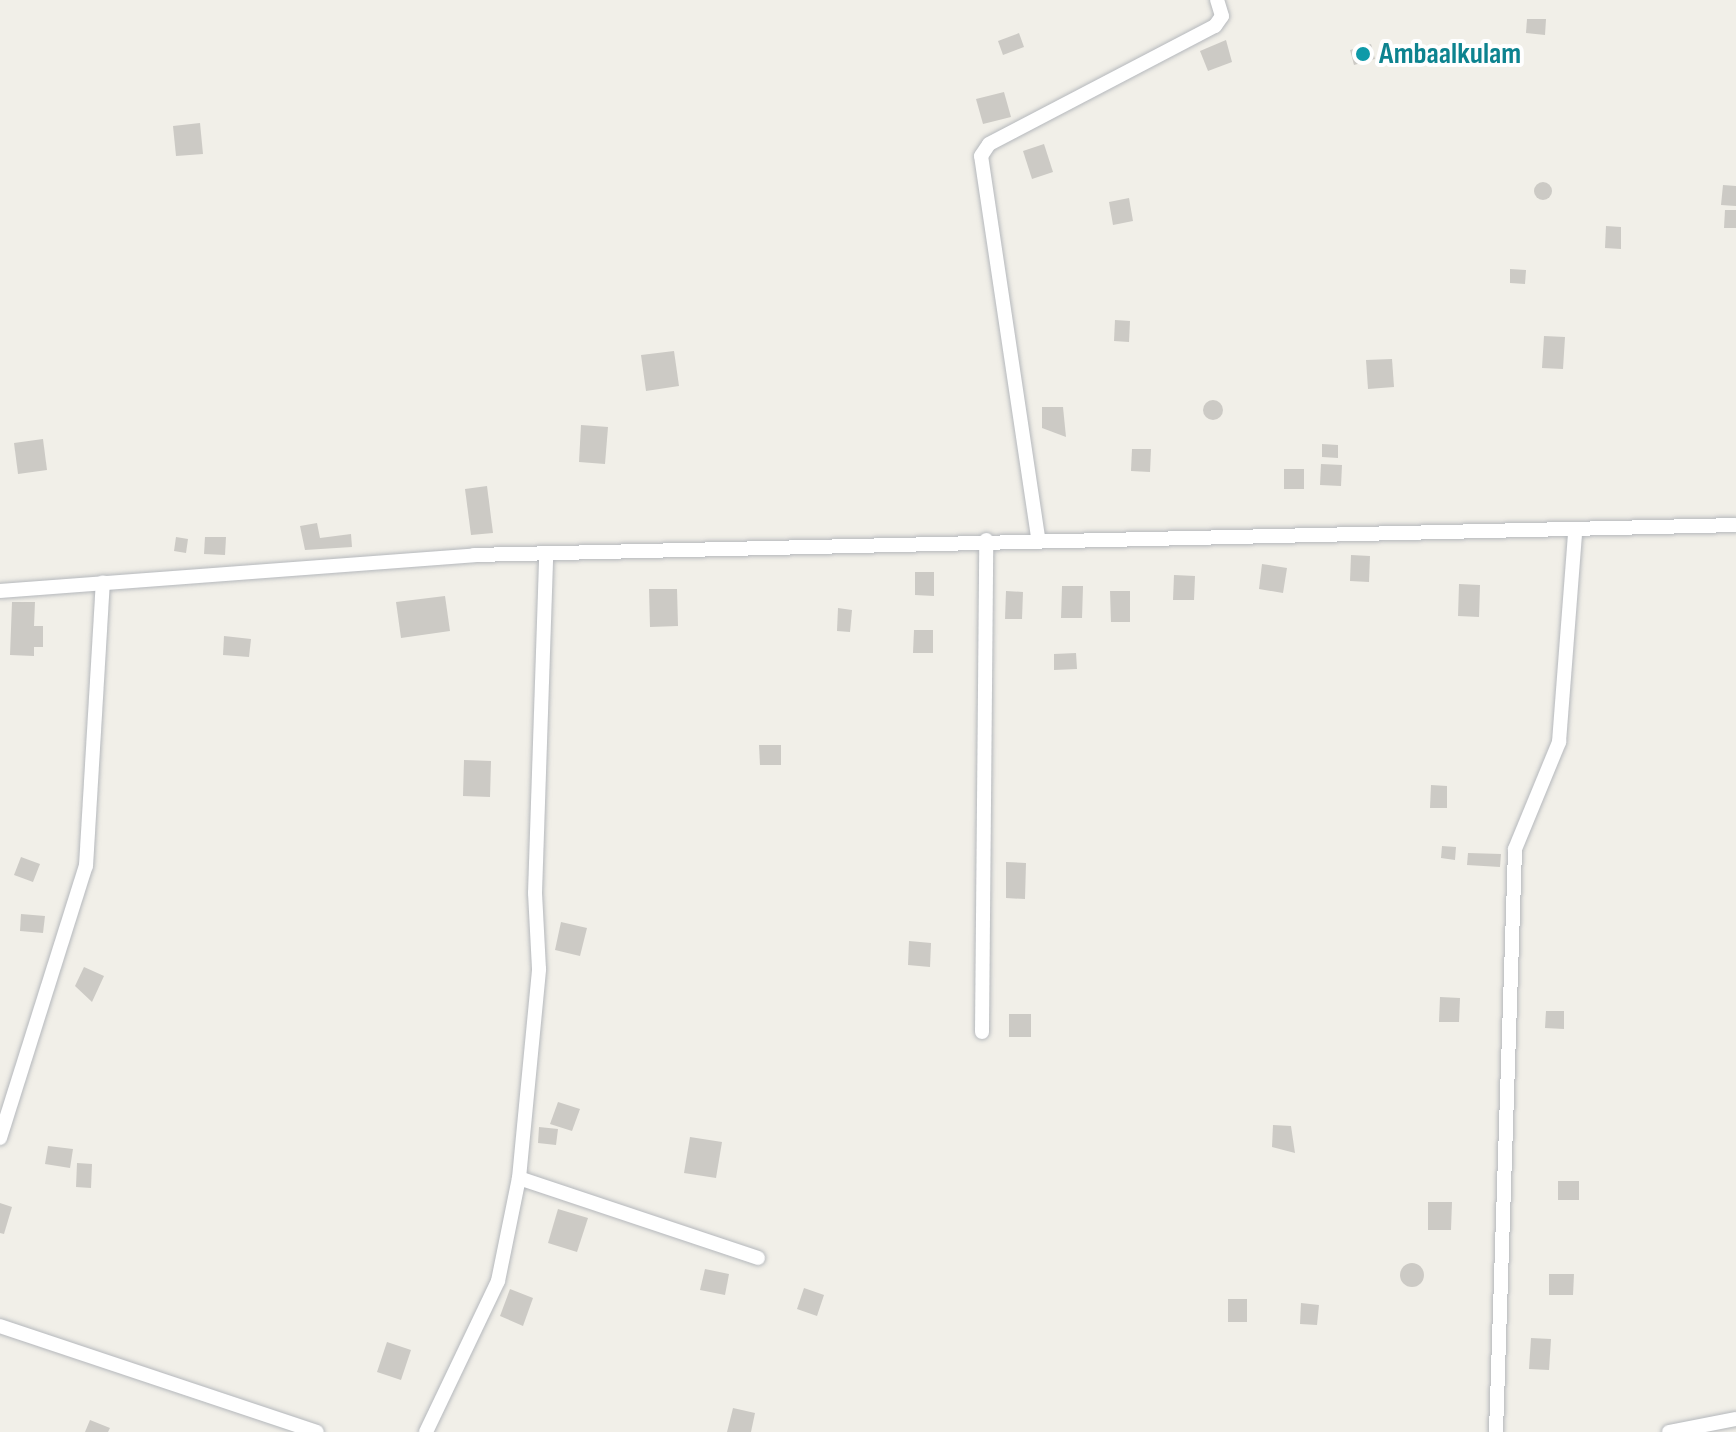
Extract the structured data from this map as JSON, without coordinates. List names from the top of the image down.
{
  "places": ["Ambaalkulam"]
}
